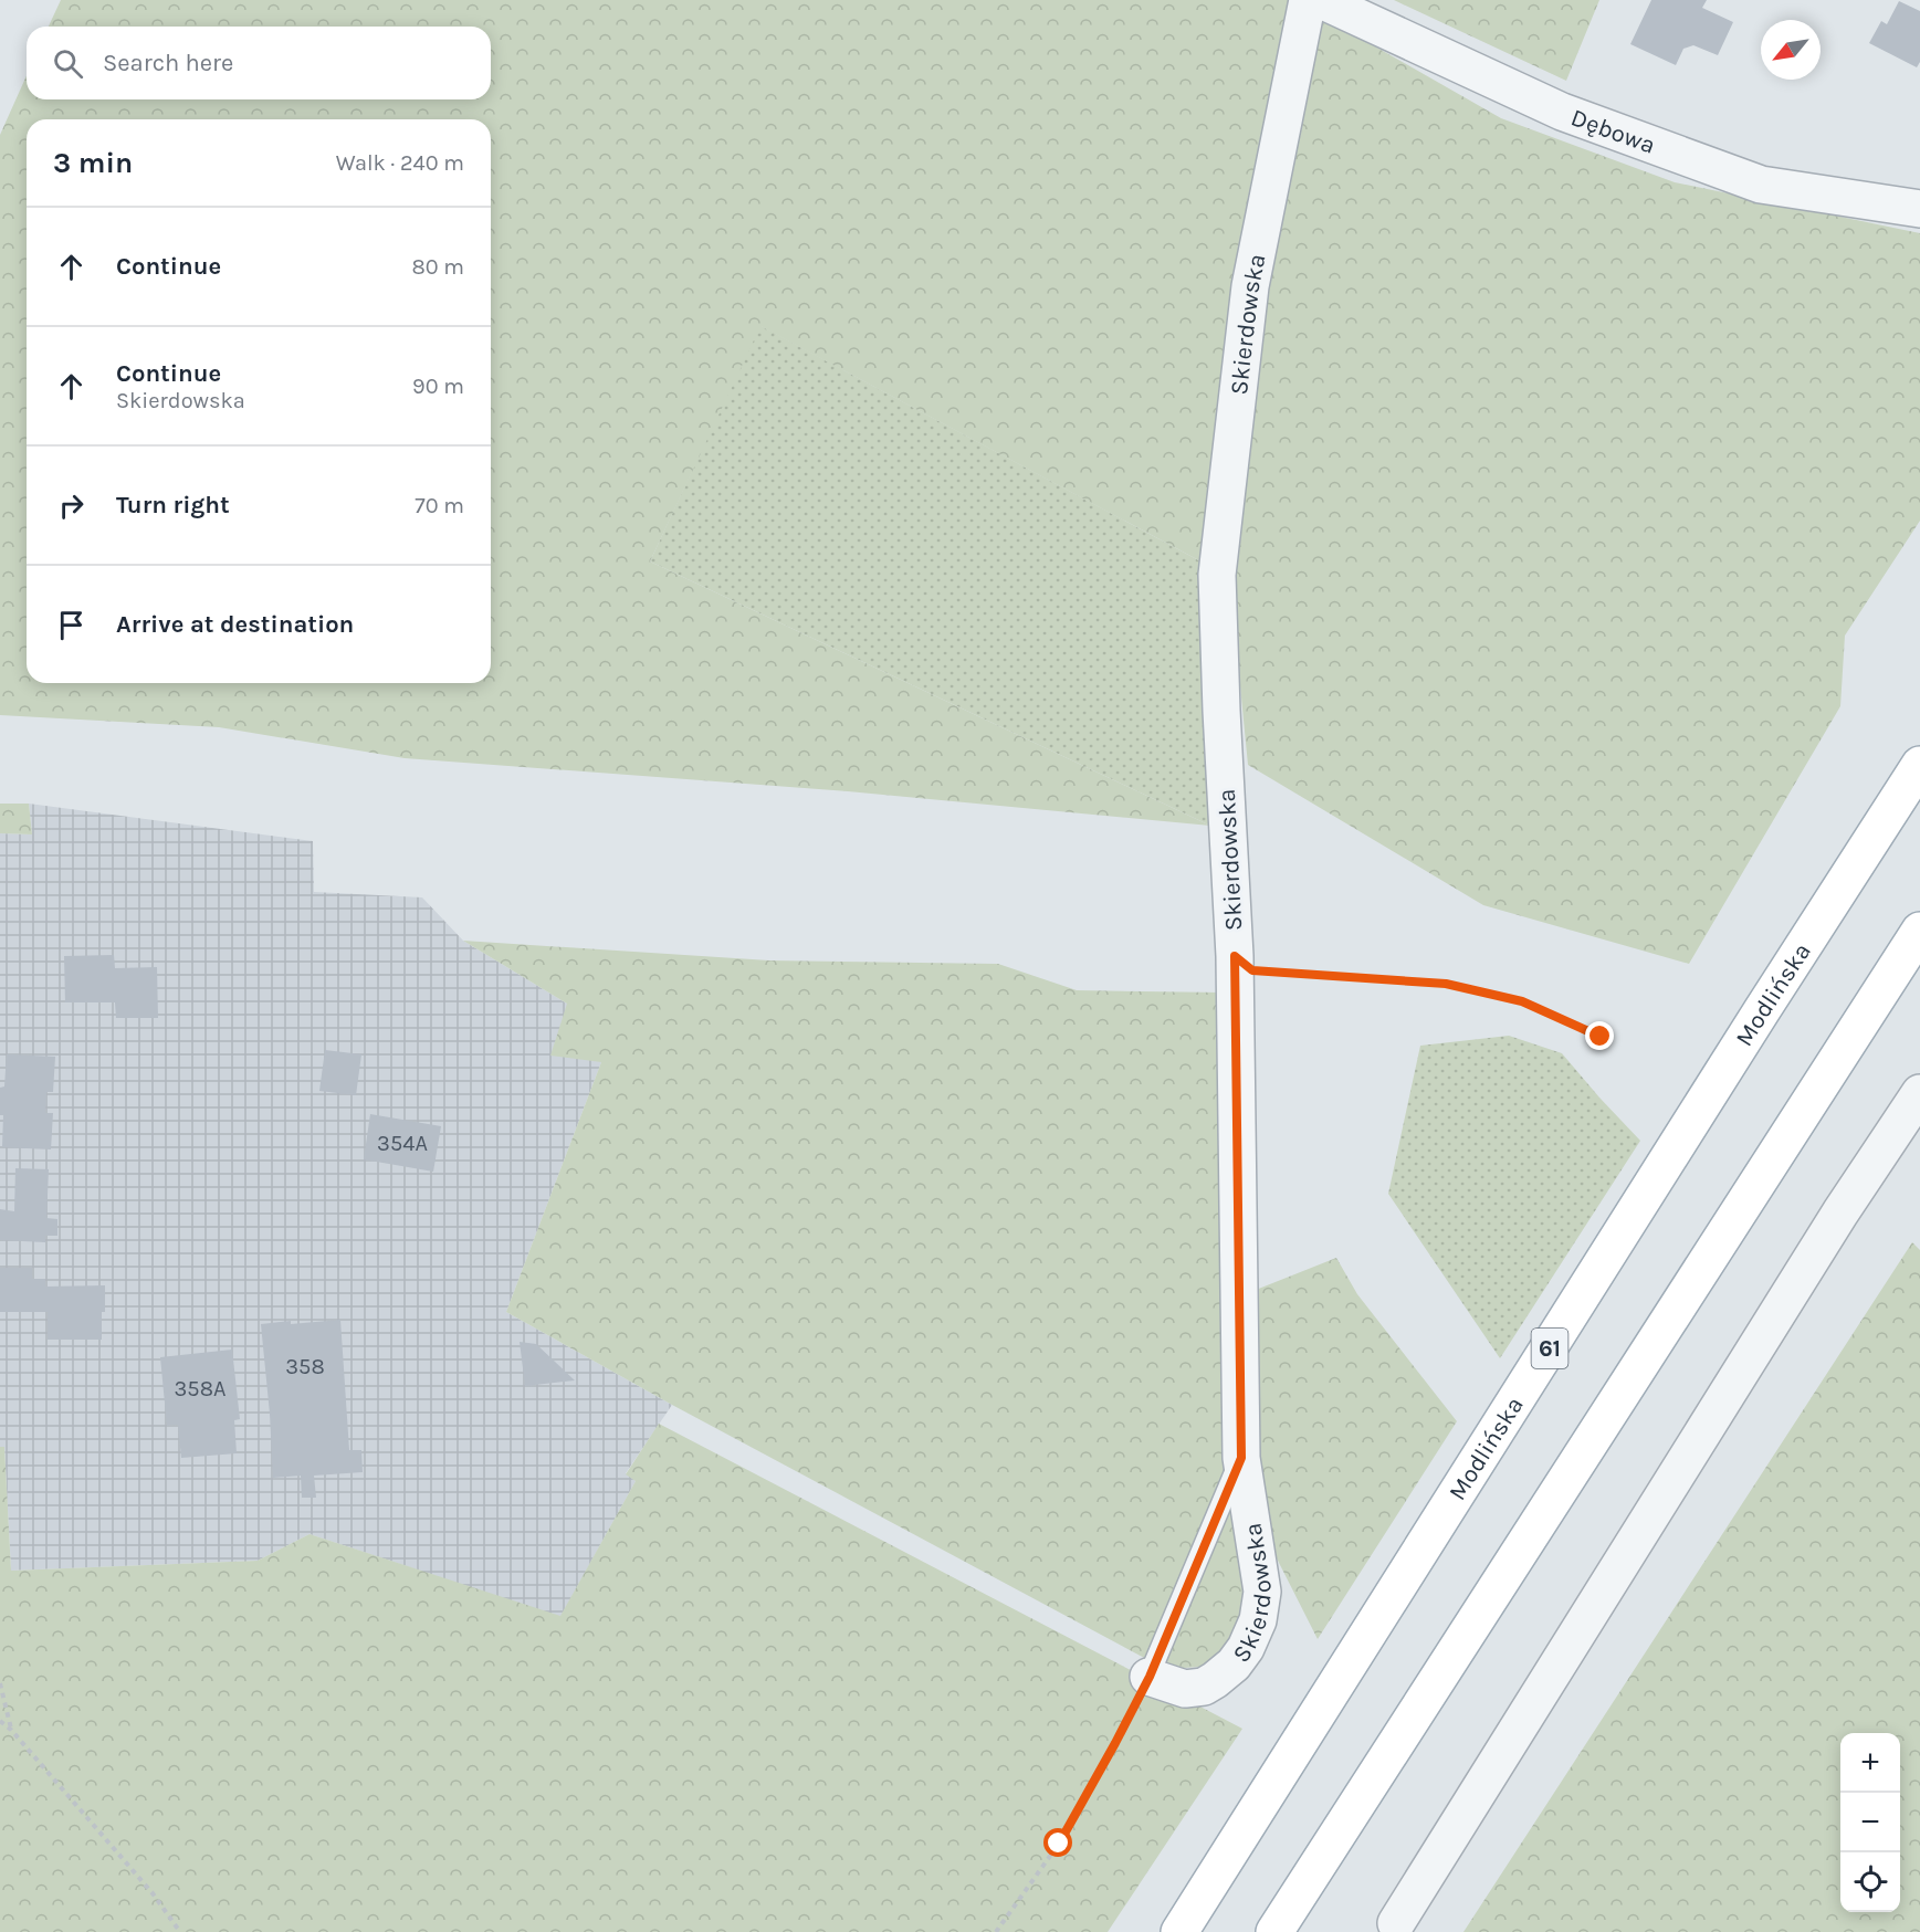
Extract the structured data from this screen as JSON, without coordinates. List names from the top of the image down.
{
  "streets": {
    "main road": ["Modlińska", "61"],
    "street": ["Dębowa", "Skierdowska"]
  },
  "house_numbers": ["354A", "358", "358A"],
  "north": "bottom left",
  "page": {
    "search": "Search here",
    "heading": ["3 min", "Walk · 240 m"],
    "list": [
      ["Continue", "80 m"],
      ["Continue", "Skierdowska", "90 m"],
      ["Turn right", "70 m"],
      "Arrive at destination"
    ],
    "map_buttons": ["+", "−"]
  }
}
